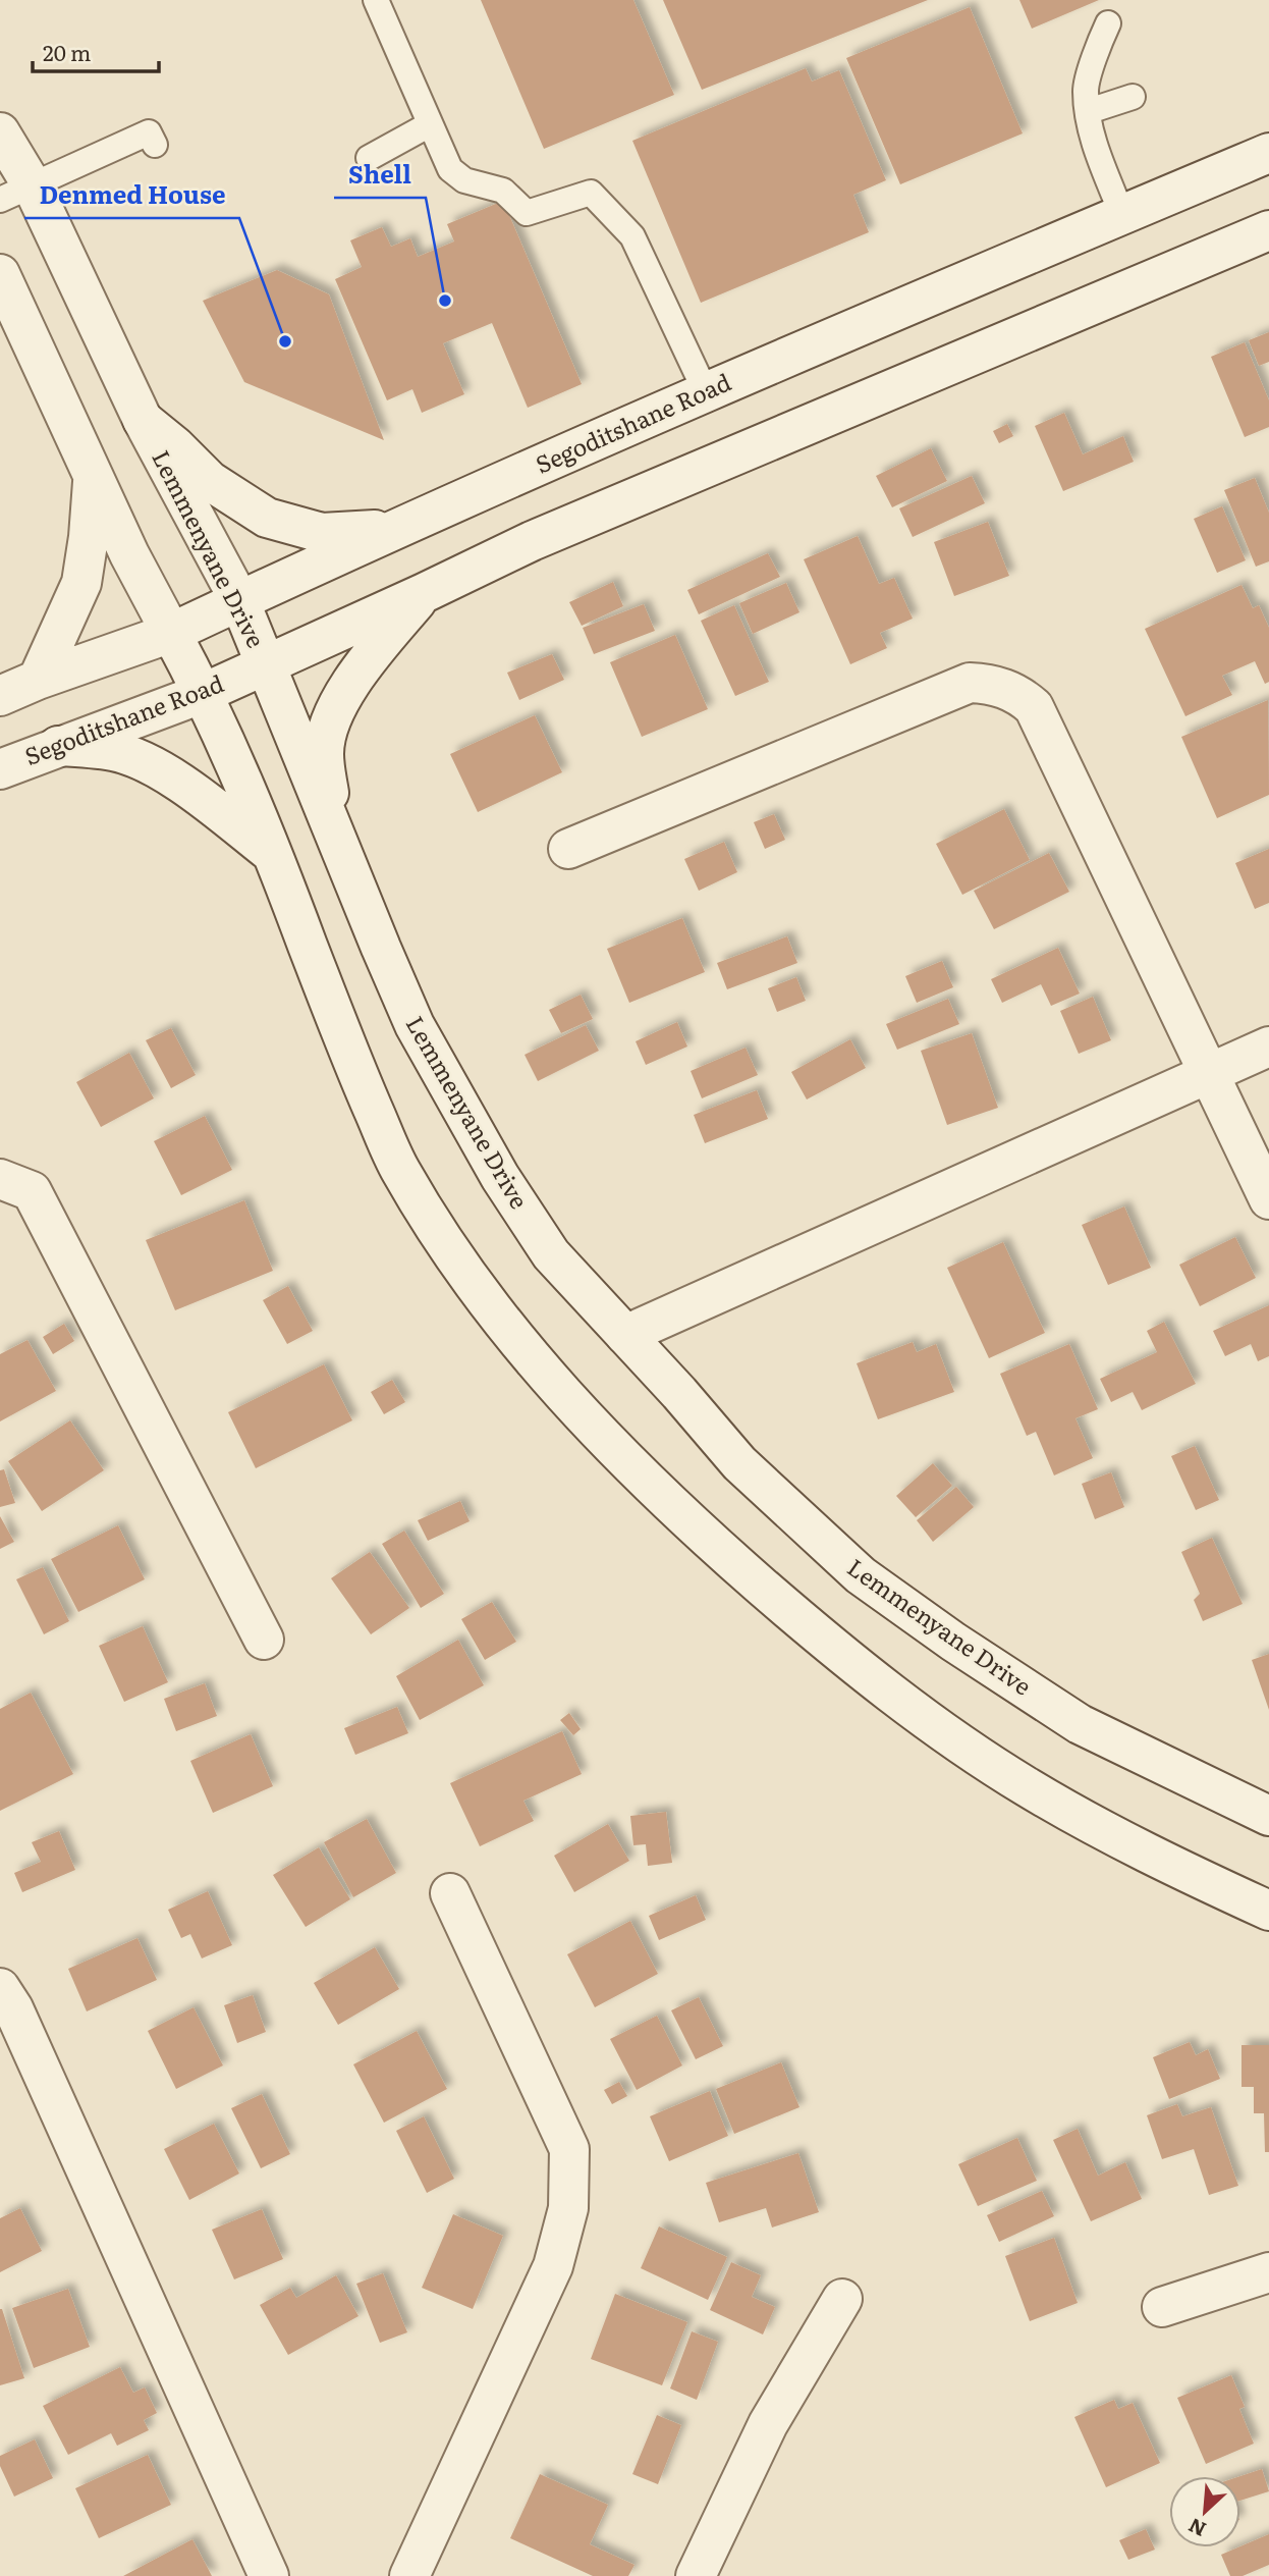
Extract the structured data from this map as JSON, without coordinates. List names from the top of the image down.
{
  "streets": {
    "main road": ["Segoditshane Road", "Lemmenyane Drive"]
  },
  "crossings": [
    ["Segoditshane Road", "Lemmenyane Drive"]
  ],
  "places": ["Shell", "Denmed House"],
  "scale_bar": "20 m",
  "north": "bottom left"
}
